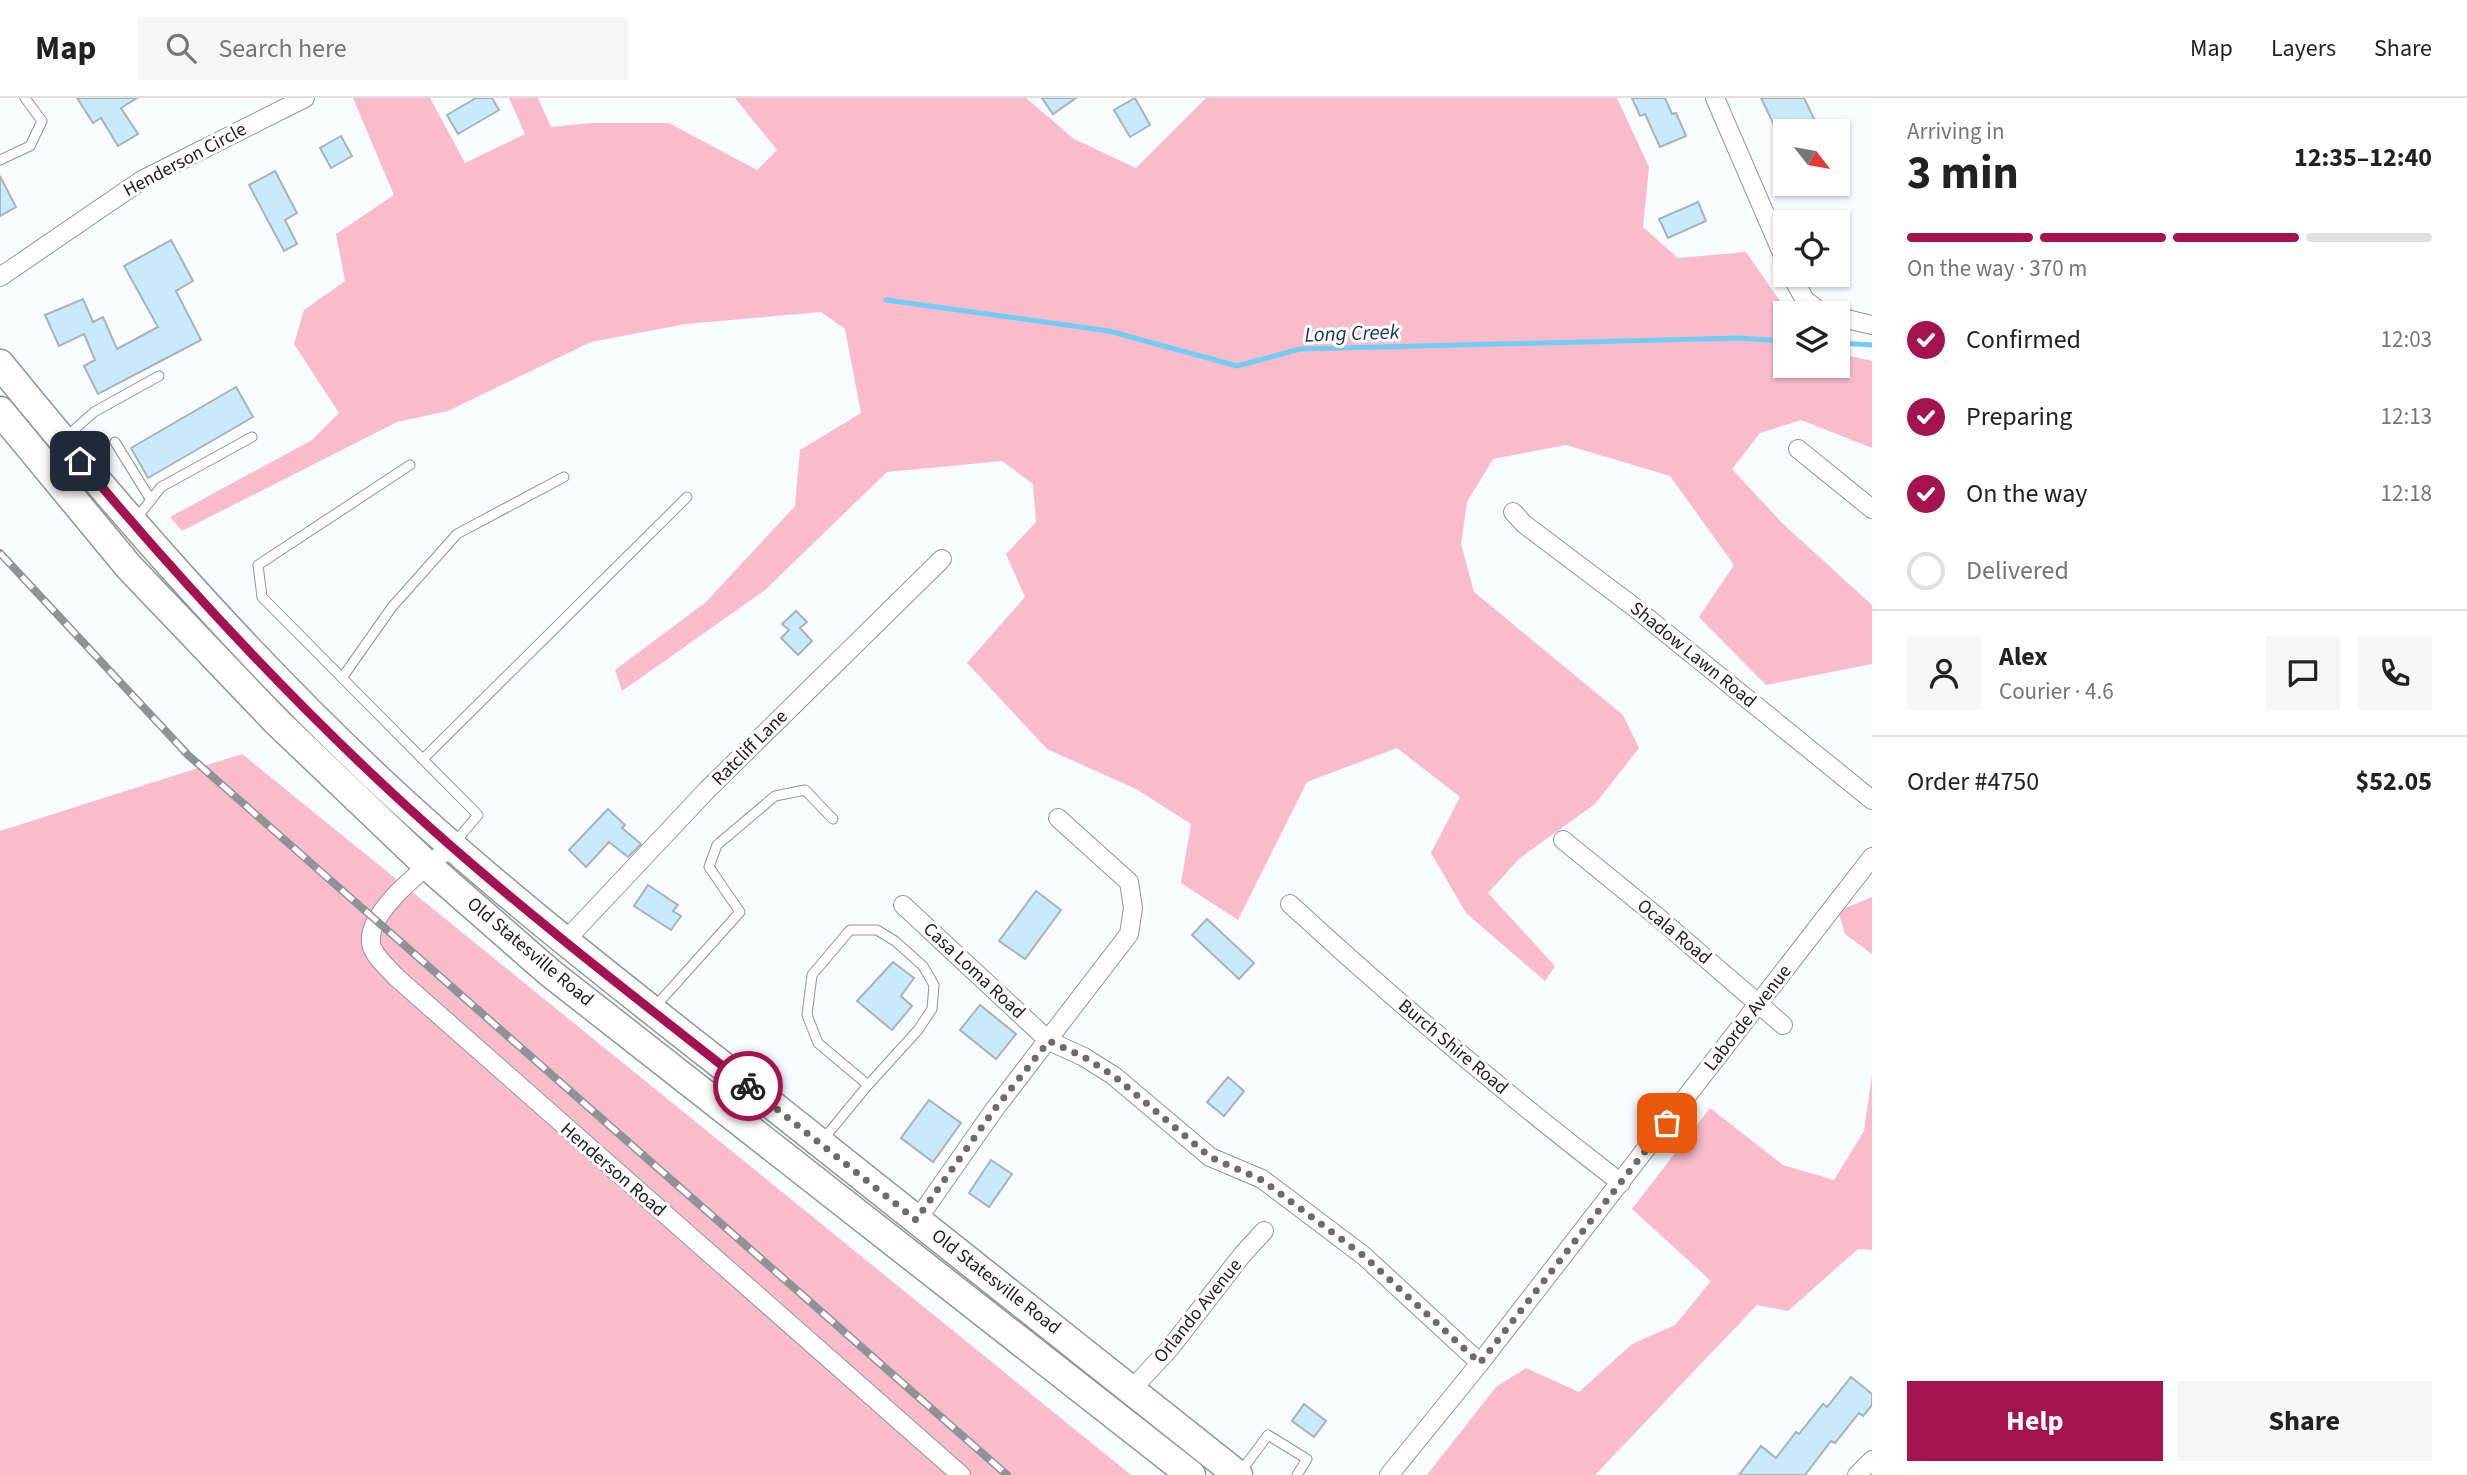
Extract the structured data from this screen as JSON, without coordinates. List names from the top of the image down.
{
  "streets": {
    "main road": ["Old Statesville Road"],
    "street": [
      "Henderson Circle",
      "Shadow Lawn Road",
      "Ratcliff Lane",
      "Ocala Road",
      "Casa Loma Road",
      "Laborde Avenue",
      "Burch Shire Road",
      "Henderson Road",
      "Orlando Avenue"
    ]
  },
  "crossings": [
    ["Ratcliff Lane", "Old Statesville Road"],
    ["Ocala Road", "Laborde Avenue"],
    ["Old Statesville Road", "Henderson Road"],
    ["Old Statesville Road", "Orlando Avenue"],
    ["Casa Loma Road", "Laborde Avenue"],
    ["Laborde Avenue", "Burch Shire Road"]
  ],
  "water": ["Long Creek"],
  "north": "bottom right",
  "page": {
    "header": "Map",
    "search": "Search here",
    "nav": ["Map", "Layers", "Share"],
    "heading": ["3 min", "Arriving in", "12:35–12:40"],
    "panel": [
      "Alex",
      "Courier · 4.6",
      "Order #4750",
      "$52.05"
    ],
    "bar": "On the way · 370 m",
    "list": [
      ["Confirmed", "12:03"],
      ["Preparing", "12:13"],
      ["On the way", "12:18"],
      "Delivered"
    ],
    "buttons": ["Help", "Share"]
  }
}
